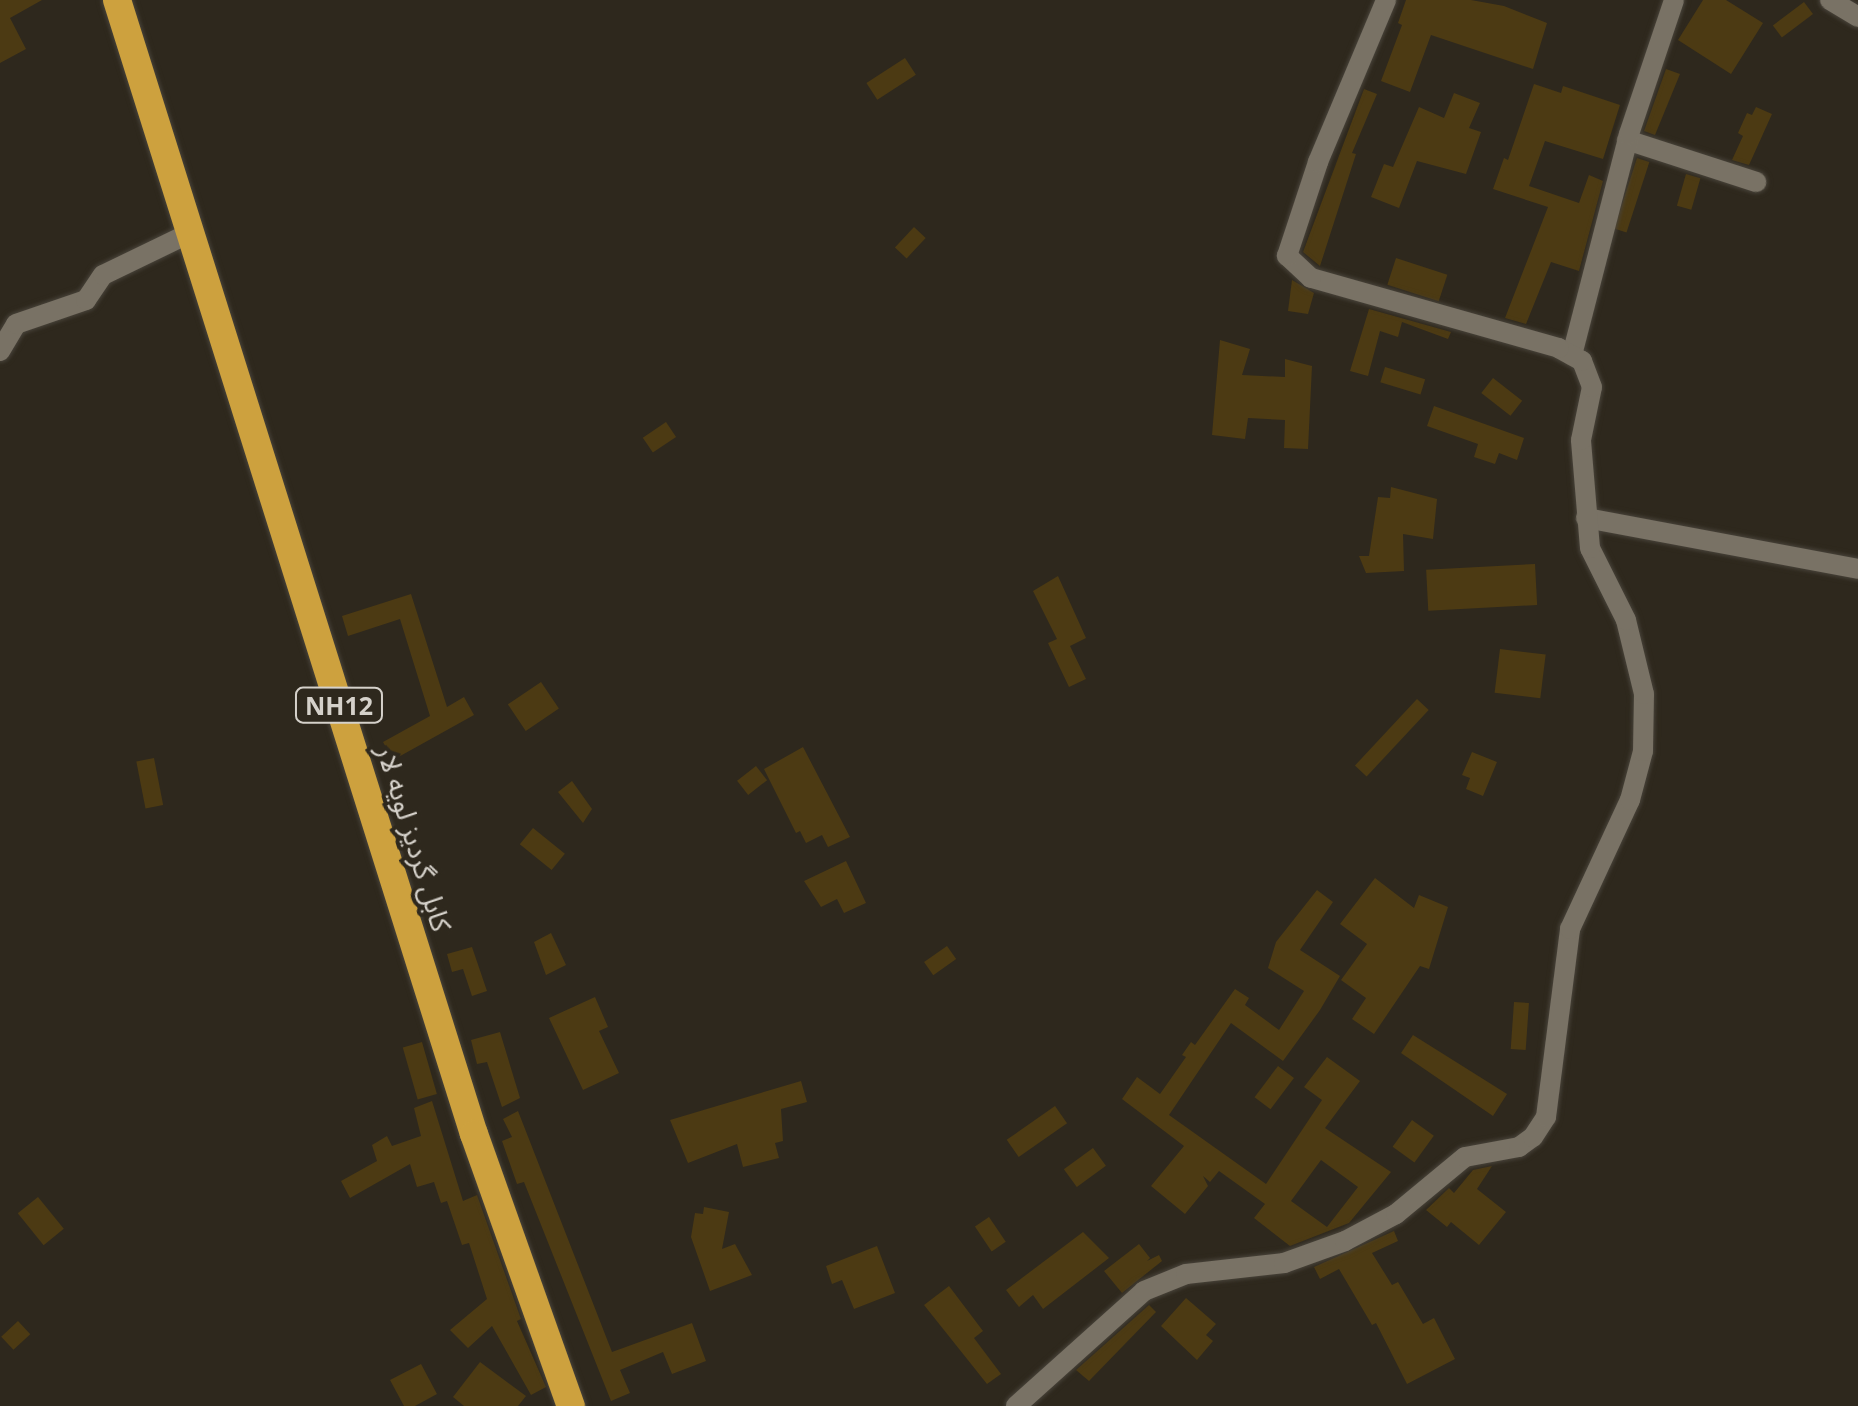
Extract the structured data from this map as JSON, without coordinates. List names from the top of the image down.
{
  "streets": {
    "highway": ["NH12", "کابل گردیز لویه لار"]
  }
}
